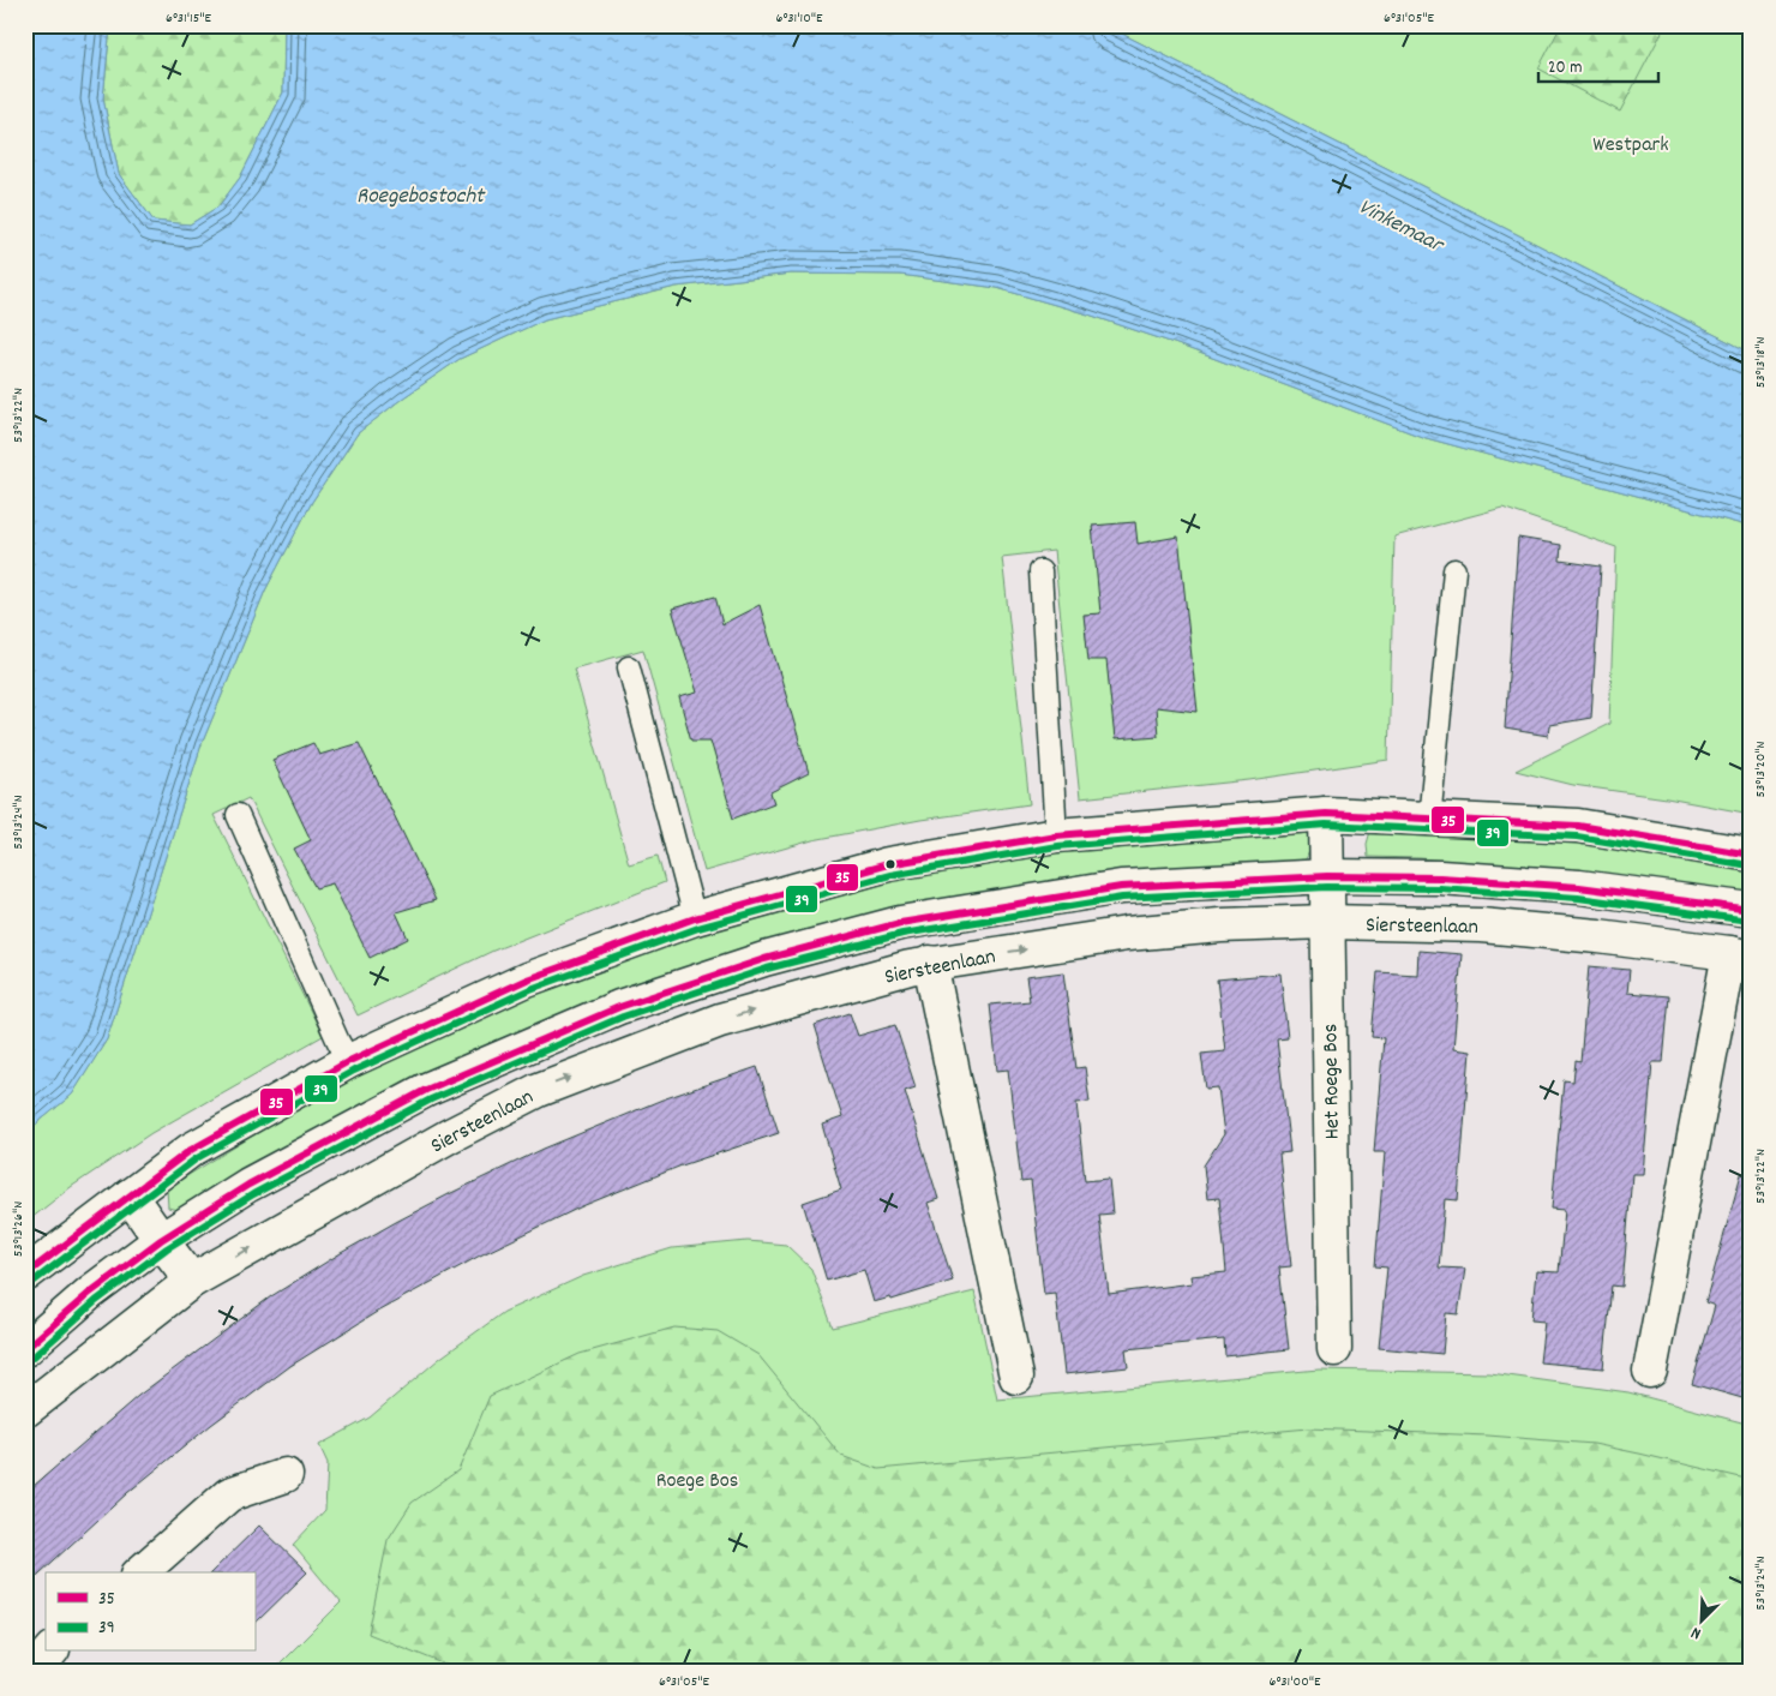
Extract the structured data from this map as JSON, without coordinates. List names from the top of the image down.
{
  "streets": {
    "main road": ["Siersteenlaan", "Het Roege Bos"]
  },
  "crossings": [
    ["Siersteenlaan", "Het Roege Bos"]
  ],
  "water": ["Roegebostocht", "Vinkemaar"],
  "parks": ["Westpark", "Roege Bos"],
  "lines": ["transit line 35", "transit line 39"],
  "legend": ["35", "39"],
  "scale_bar": "20 m",
  "north": "bottom left",
  "coordinates": [
    "6°31'15\"E",
    "6°31'10\"E",
    "6°31'05\"E",
    "53°13'18\"N",
    "53°13'22\"N",
    "53°13'20\"N",
    "53°13'24\"N",
    "53°13'26\"N",
    "6°31'00\"E"
  ]
}
